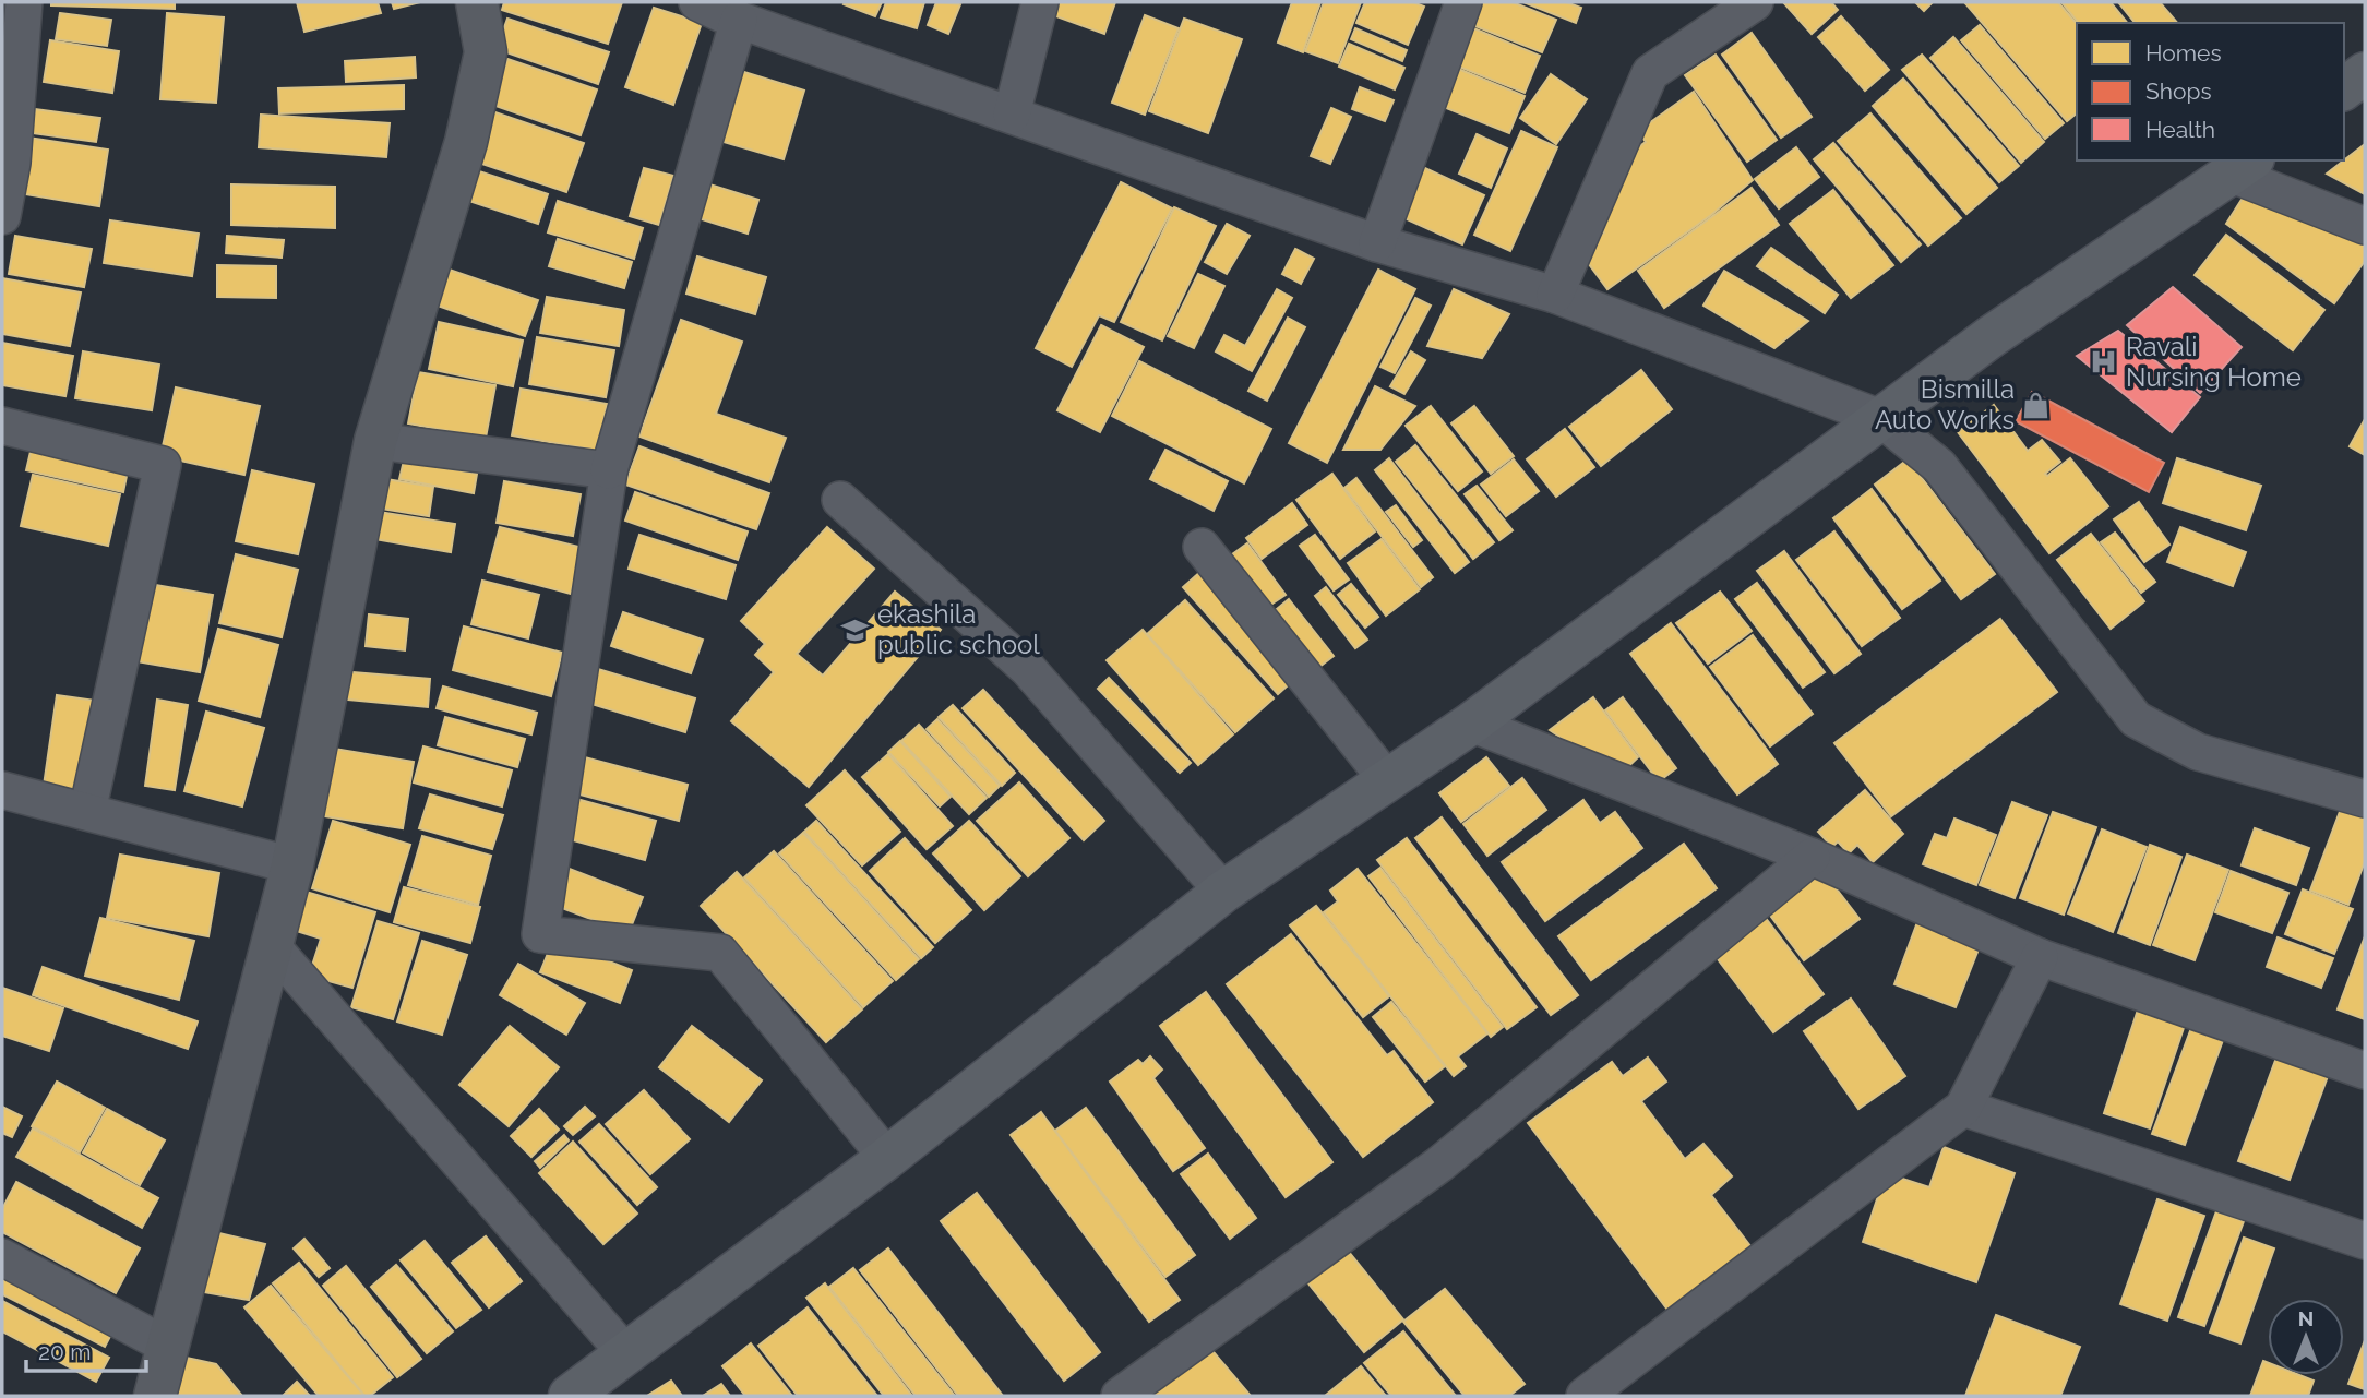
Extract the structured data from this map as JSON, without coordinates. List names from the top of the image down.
{
  "places": {
    "hospital": ["Ravali Nursing Home"],
    "shop": ["Bismilla Auto Works"],
    "school or university": ["ekashila public school"]
  },
  "legend": ["Homes", "Shops", "Health"],
  "scale_bar": "20 m",
  "north": "top"
}
